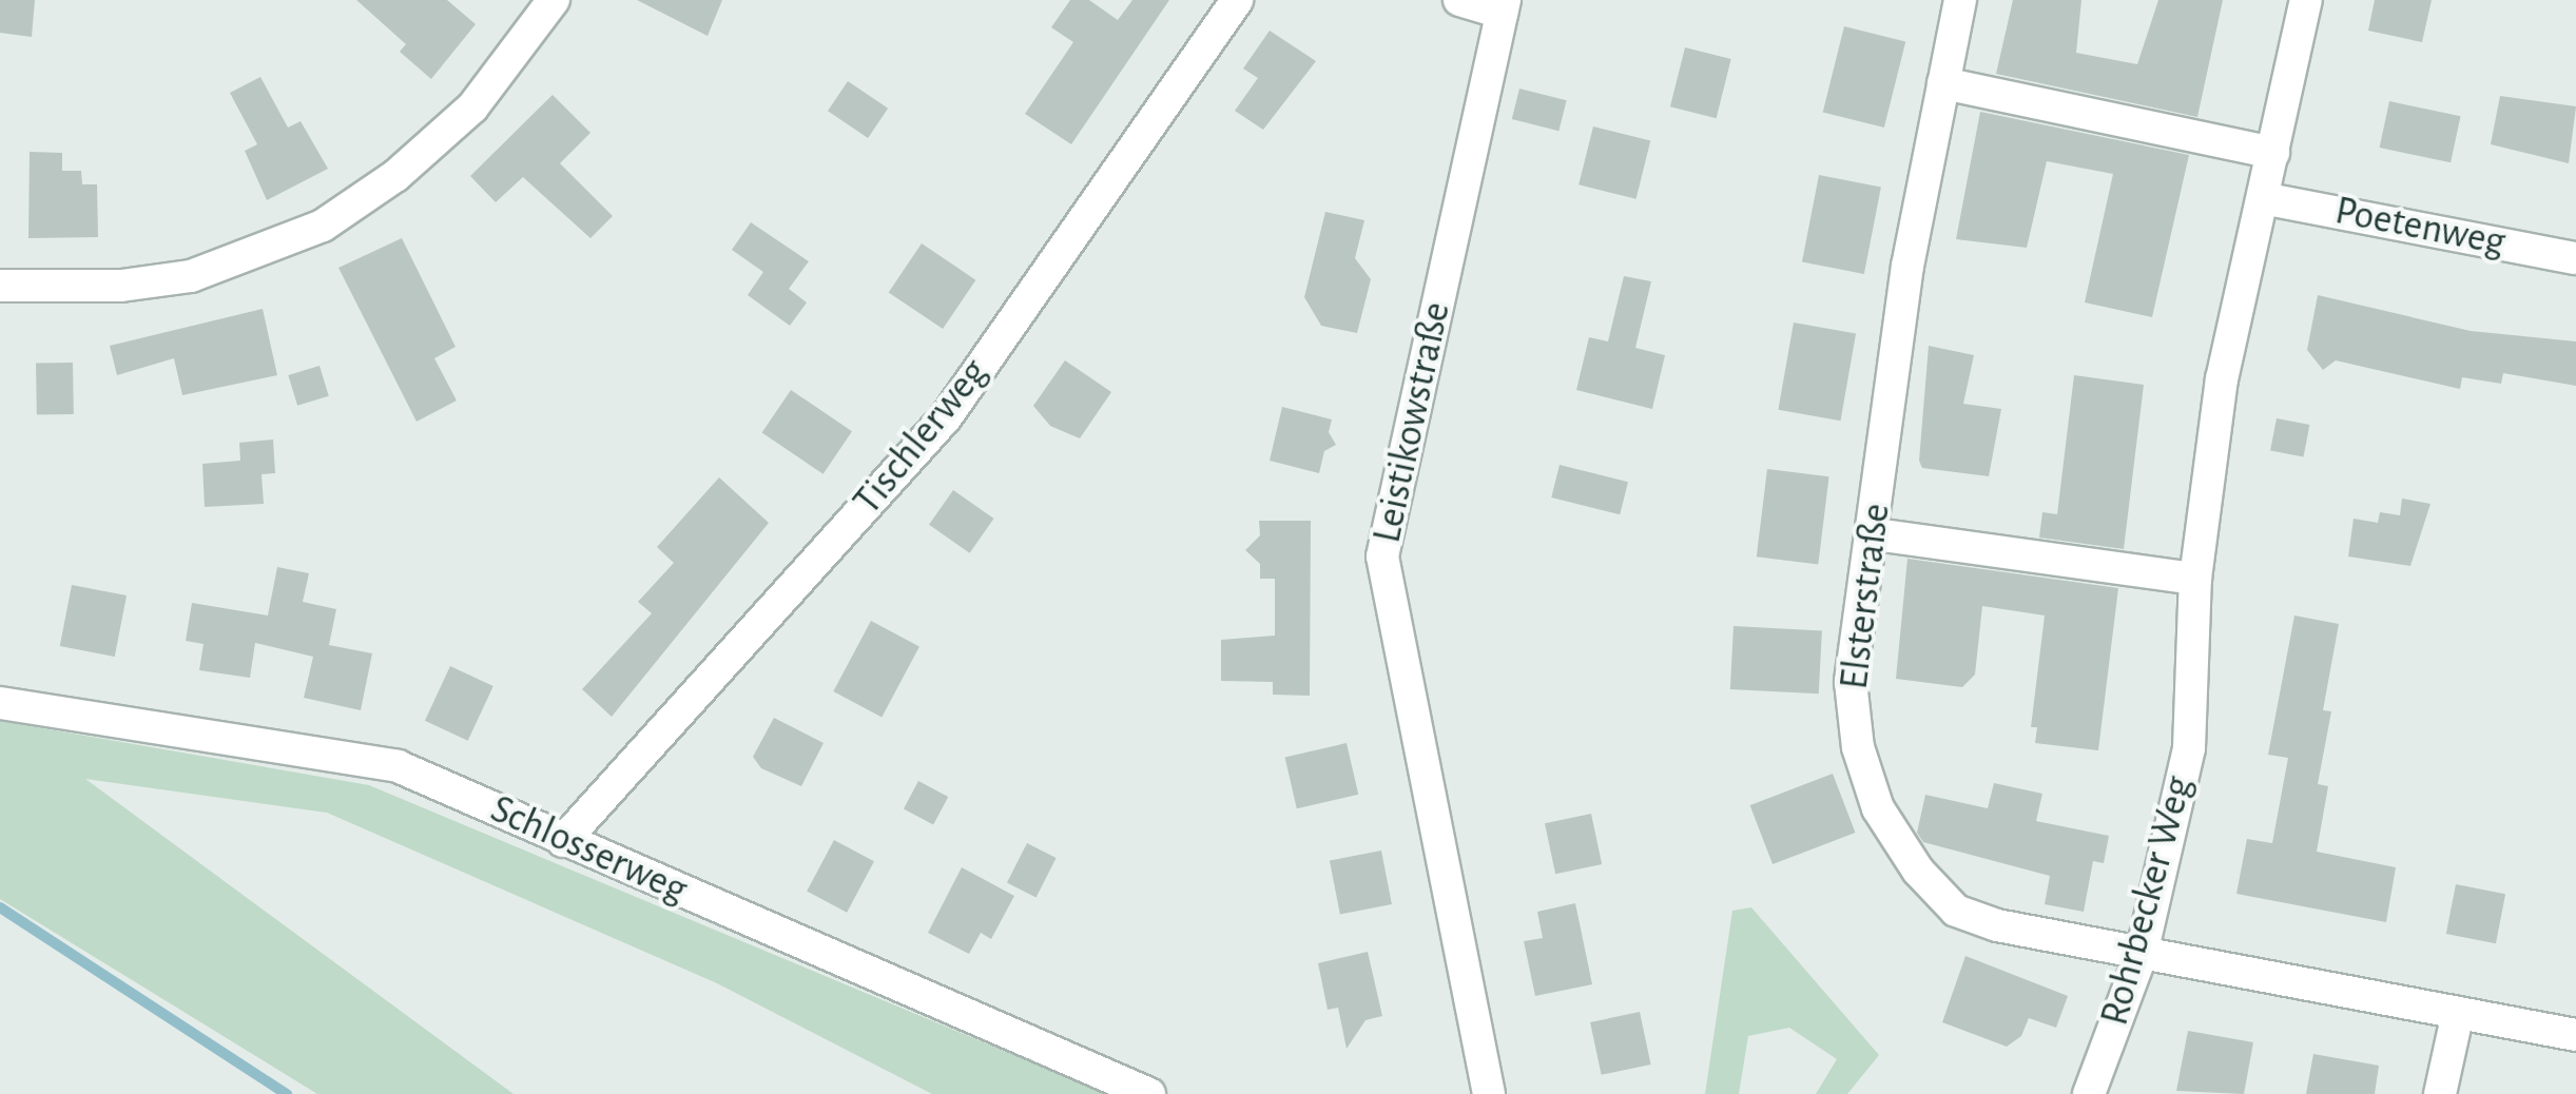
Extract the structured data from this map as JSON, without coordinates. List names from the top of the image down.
{
  "streets": {
    "street": [
      "Poetenweg",
      "Leistikowstraße",
      "Tischlerweg",
      "Elsterstraße",
      "Schlosserweg",
      "Rohrbecker Weg"
    ]
  },
  "crossings": [
    ["Poetenweg", "Rohrbecker Weg"],
    ["Tischlerweg", "Schlosserweg"],
    ["Elsterstraße", "Rohrbecker Weg"]
  ]
}
